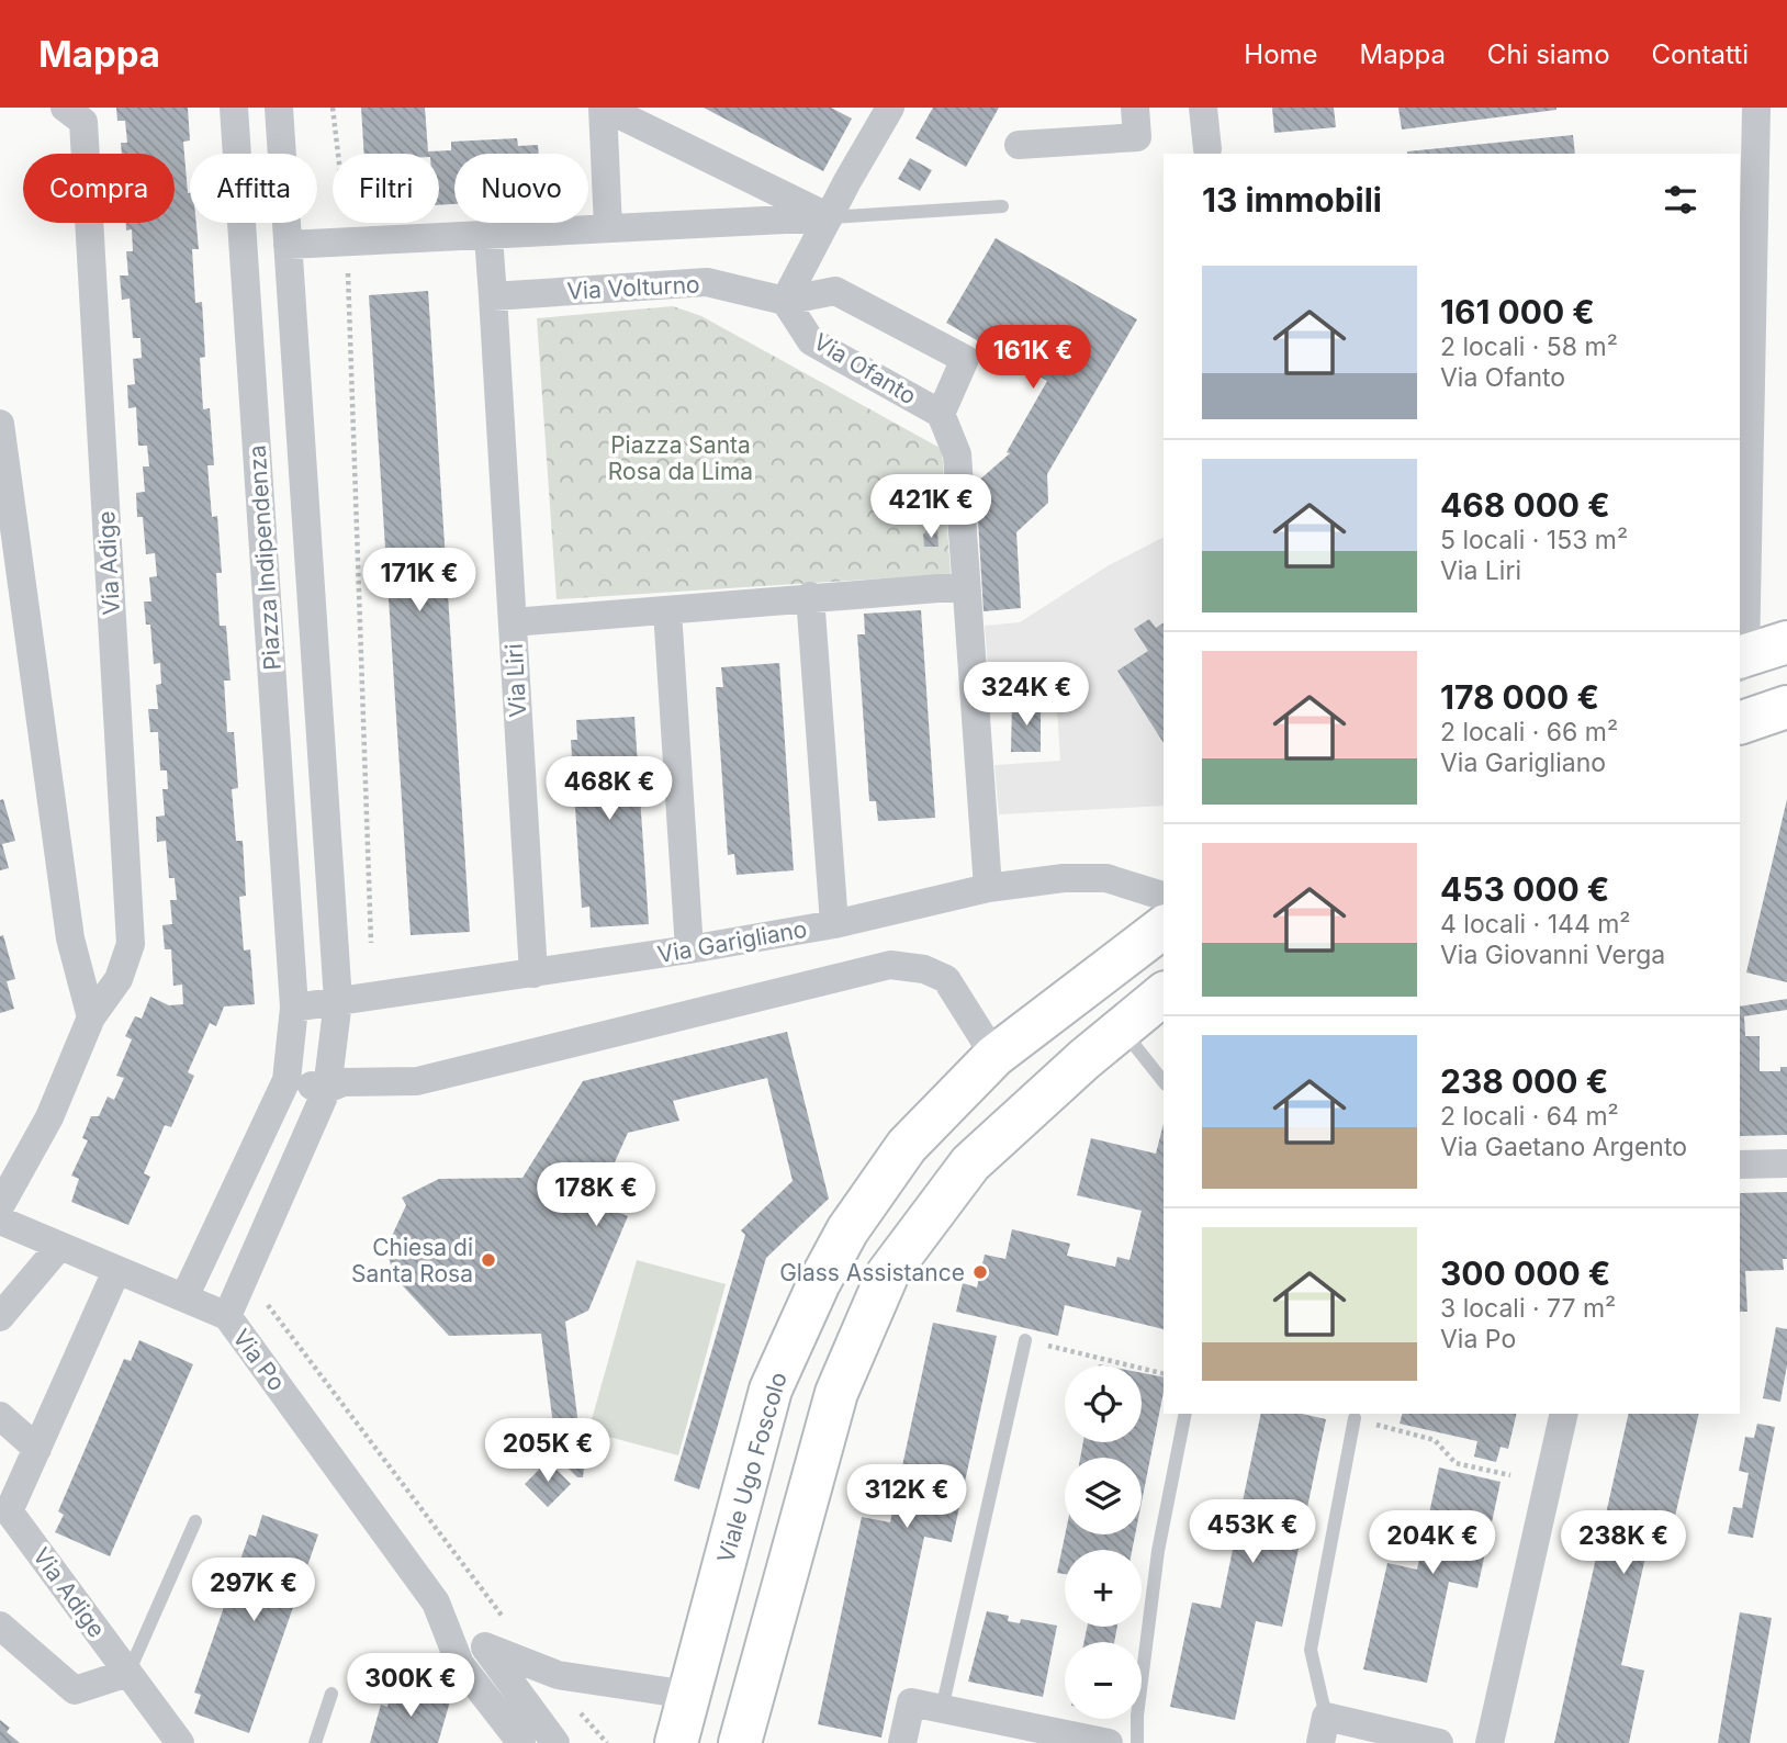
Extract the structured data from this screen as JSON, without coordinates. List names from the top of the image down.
{
  "streets": {
    "main road": ["Viale Ugo Foscolo"],
    "street": [
      "Via Volturno",
      "Via Ofanto",
      "Piazza Indipendenza",
      "Via Adige",
      "Via Liri",
      "Via Garigliano",
      "Via Po"
    ]
  },
  "crossings": [
    ["Via Volturno", "Via Ofanto"],
    ["Via Volturno", "Via Liri"],
    ["Via Ofanto", "Via Garigliano"],
    ["Piazza Indipendenza", "Via Garigliano"],
    ["Piazza Indipendenza", "Via Po"],
    ["Via Adige", "Via Po"],
    ["Via Liri", "Via Garigliano"],
    ["Via Po", "Viale Ugo Foscolo"]
  ],
  "parks": ["Piazza Santa Rosa da Lima"],
  "places": ["Chiesa di Santa Rosa", "Glass Assistance"],
  "page": {
    "header": "Mappa",
    "nav": [
      "Home",
      "Mappa",
      "Chi siamo",
      "Contatti"
    ],
    "chip": [
      "Compra",
      "Affitta",
      "Filtri",
      "Nuovo"
    ],
    "heading": "13 immobili",
    "list": [
      {
        "name": "161 000 €",
        "note": "2 locali · 58 m² · Via Ofanto"
      },
      {
        "name": "468 000 €",
        "note": "5 locali · 153 m² · Via Liri"
      },
      {
        "name": "178 000 €",
        "note": "2 locali · 66 m² · Via Garigliano"
      },
      {
        "name": "453 000 €",
        "note": "4 locali · 144 m² · Via Giovanni Verga"
      },
      {
        "name": "238 000 €",
        "note": "2 locali · 64 m² · Via Gaetano Argento"
      },
      {
        "name": "300 000 €",
        "note": "3 locali · 77 m² · Via Po"
      }
    ],
    "price": [
      "161K €",
      "421K €",
      "171K €",
      "324K €",
      "468K €",
      "178K €",
      "205K €",
      "312K €",
      "453K €",
      "204K €",
      "238K €",
      "297K €",
      "300K €"
    ],
    "map_buttons": ["+", "−"]
  }
}
